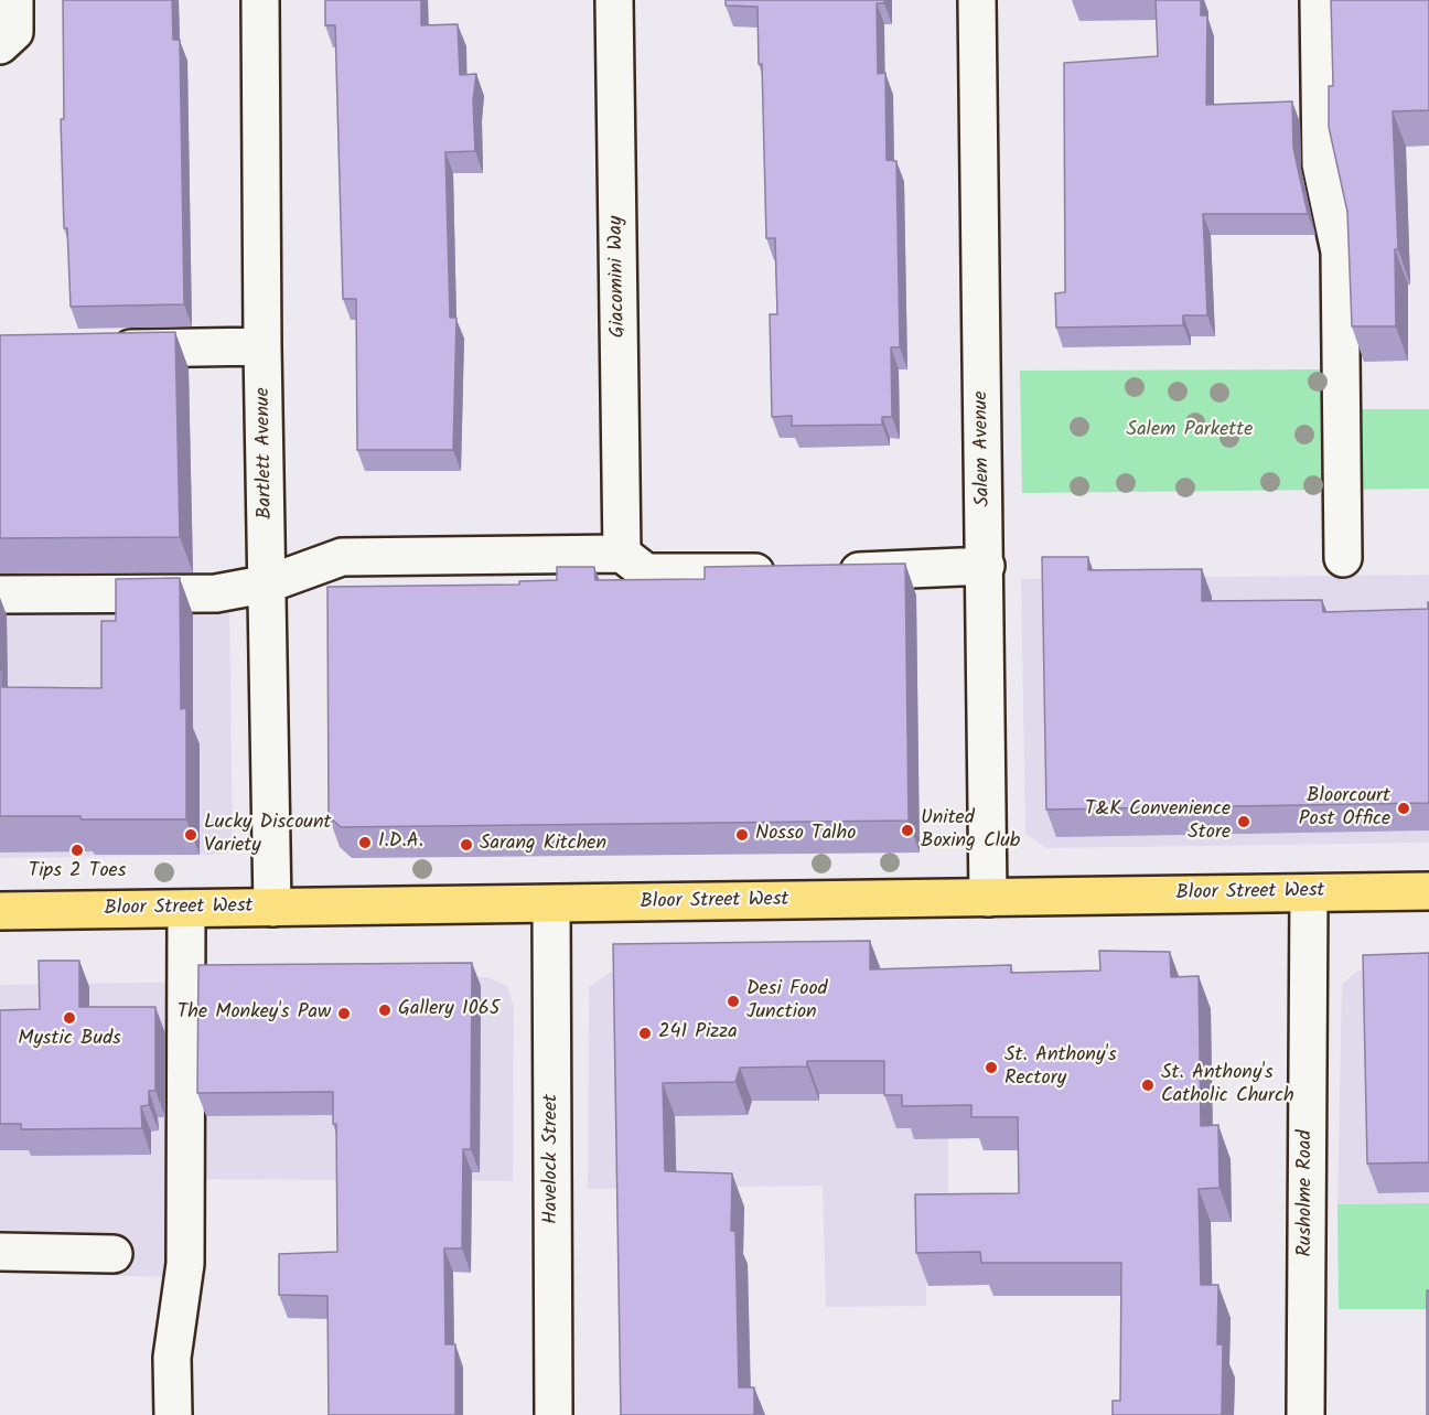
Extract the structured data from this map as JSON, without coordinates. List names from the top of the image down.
{
  "streets": {
    "main road": ["Bloor Street West"],
    "street": [
      "Giacomini Way",
      "Salem Avenue",
      "Bartlett Avenue",
      "Havelock Street",
      "Rusholme Road"
    ]
  },
  "crossings": [
    ["Salem Avenue", "Bloor Street West"],
    ["Bartlett Avenue", "Bloor Street West"],
    ["Bloor Street West", "Havelock Street"],
    ["Bloor Street West", "Rusholme Road"]
  ],
  "parks": ["Salem Parkette"],
  "places": [
    "Bloorcourt Post Office",
    "T&K Convenience Store",
    "United Boxing Club",
    "Lucky Discount Variety",
    "Nosso Talho",
    "I.D.A.",
    "Sarang Kitchen",
    "Tips 2 Toes",
    "Desi Food Junction",
    "Gallery 1065",
    "The Monkey's Paw",
    "Mystic Buds",
    "241 Pizza",
    "St. Anthony's Rectory",
    "St. Anthony's Catholic Church"
  ]
}
